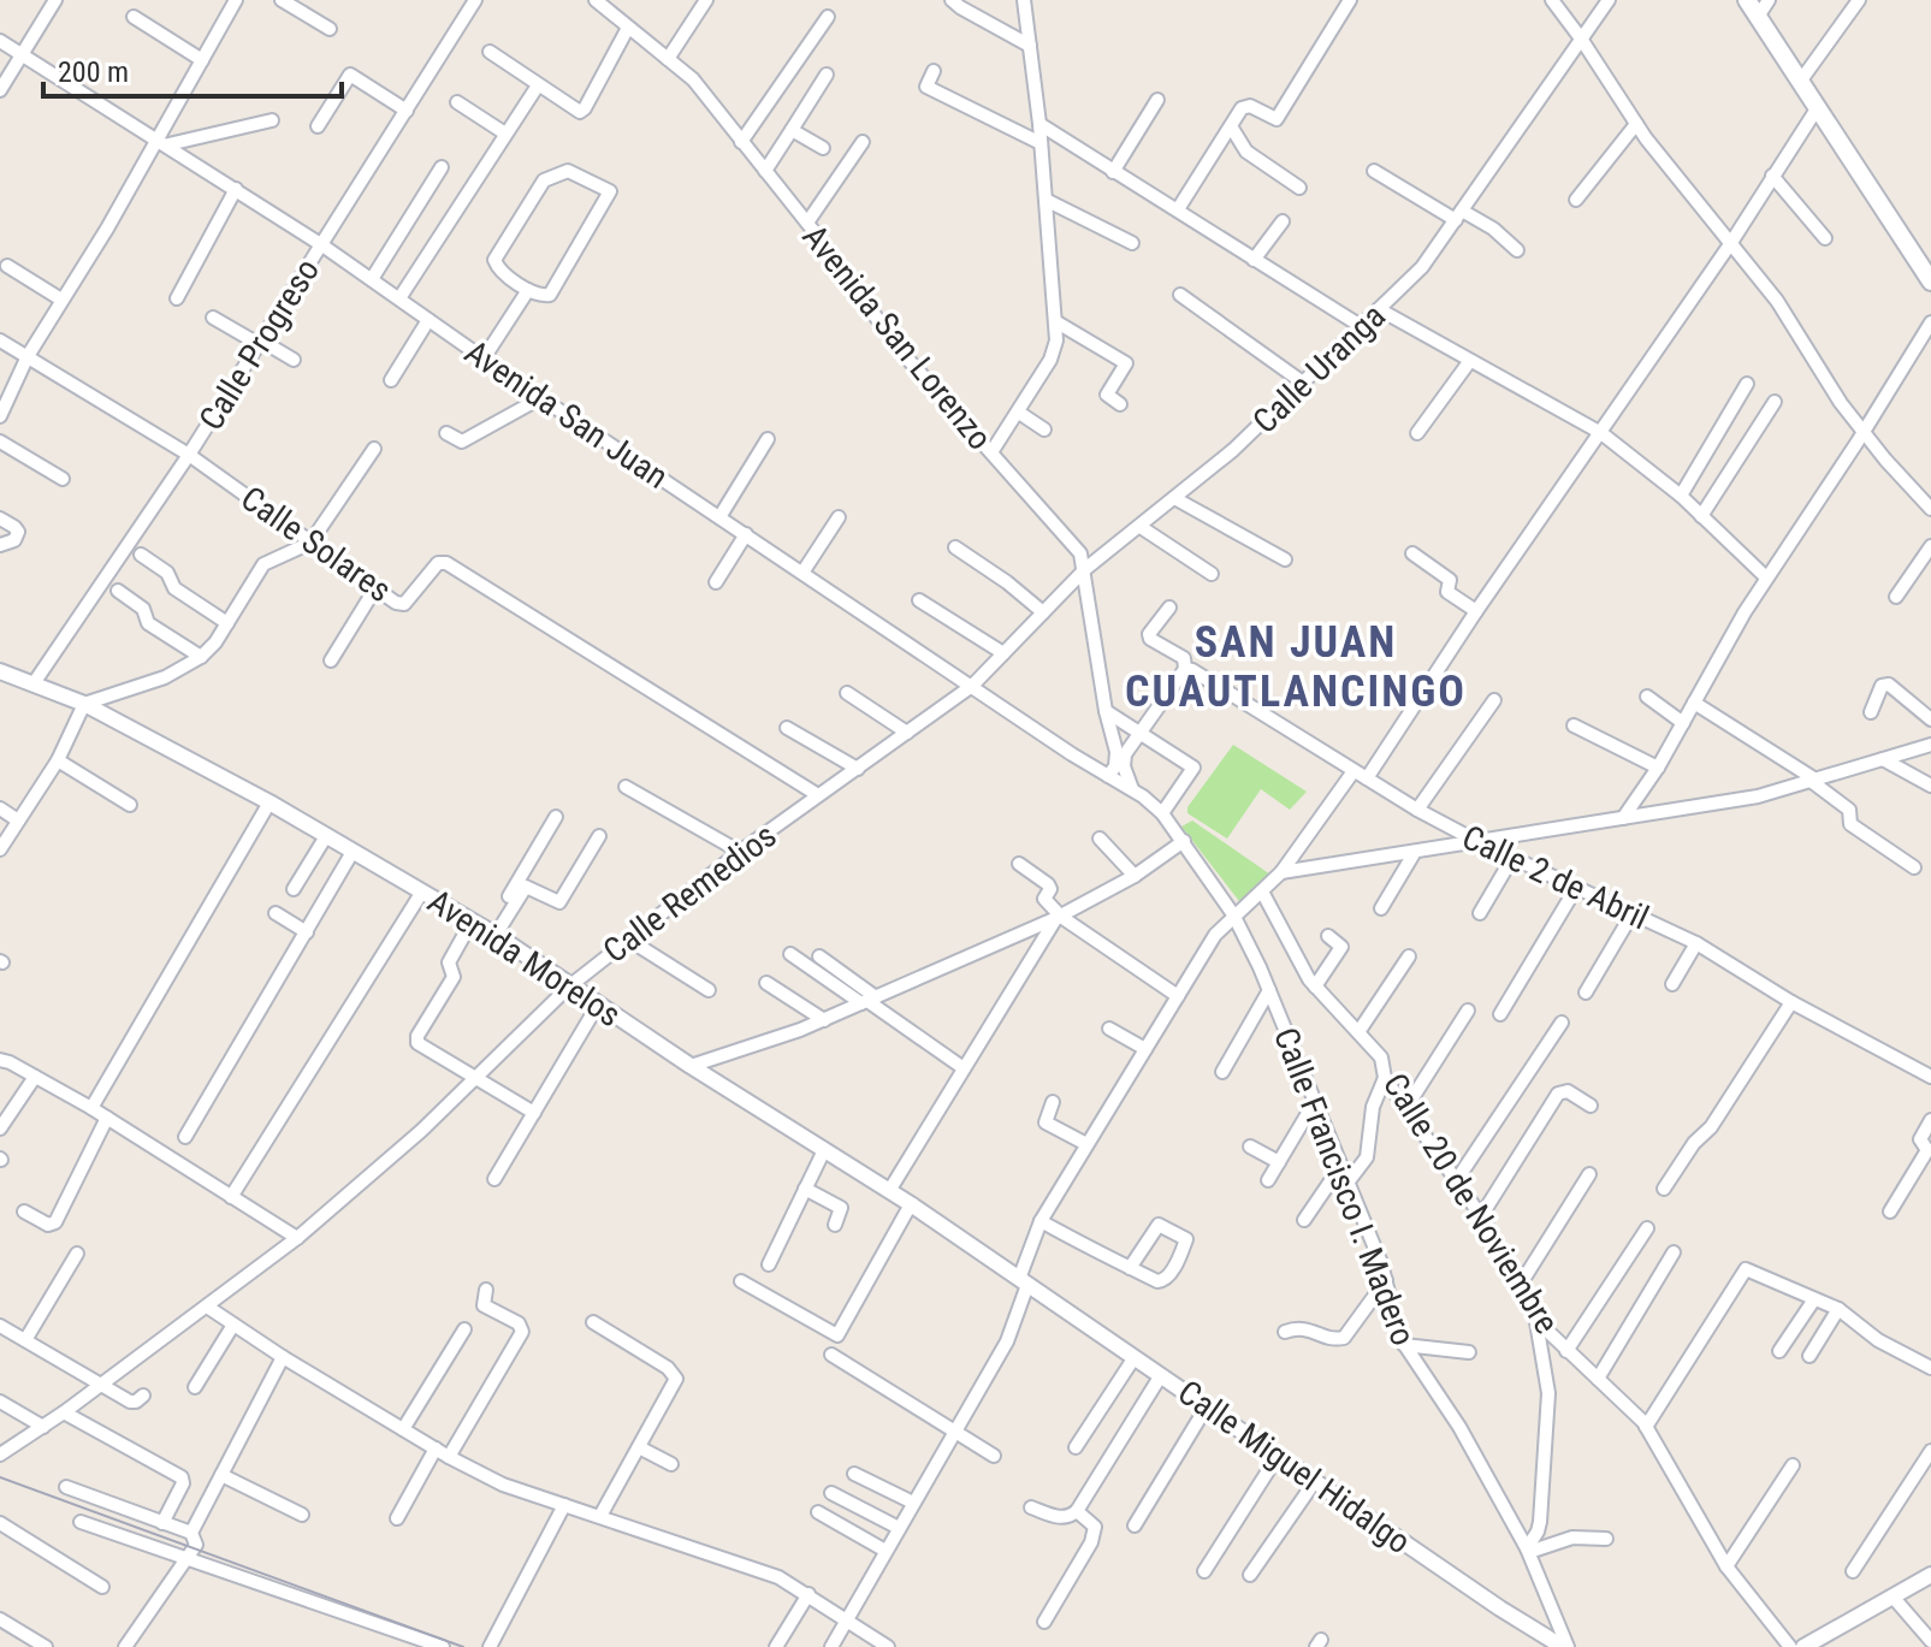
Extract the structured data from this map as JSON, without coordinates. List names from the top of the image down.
{
  "streets": {
    "street": [
      "Avenida San Lorenzo",
      "Calle Progreso",
      "Calle Uranga",
      "Avenida San Juan",
      "Calle Solares",
      "Calle 2 de Abril",
      "Calle Remedios",
      "Avenida Morelos",
      "Calle Francisco I. Madero",
      "Calle 20 de Noviembre",
      "Calle Miguel Hidalgo"
    ]
  },
  "crossings": [
    ["Avenida San Lorenzo", "Calle Uranga"],
    ["Avenida San Lorenzo", "Avenida San Juan"],
    ["Calle Progreso", "Avenida San Juan"],
    ["Calle Progreso", "Calle Solares"],
    ["Calle Progreso", "Avenida Morelos"],
    ["Calle Uranga", "Avenida San Juan"],
    ["Calle Uranga", "Calle Remedios"],
    ["Avenida San Juan", "Calle Remedios"],
    ["Avenida San Juan", "Calle Francisco I. Madero"],
    ["Calle Solares", "Calle Remedios"],
    ["Calle Remedios", "Avenida Morelos"],
    ["Avenida Morelos", "Calle Miguel Hidalgo"],
    ["Calle Francisco I. Madero", "Calle Miguel Hidalgo"]
  ],
  "districts": ["SAN JUAN CUAUTLANCINGO"],
  "scale_bar": "200 m"
}
